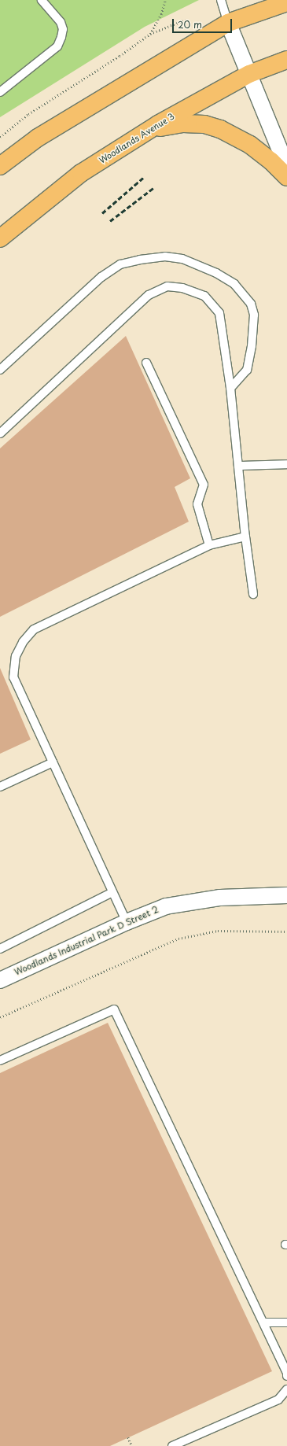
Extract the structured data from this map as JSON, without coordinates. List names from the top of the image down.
{
  "streets": {
    "main road": ["Woodlands Avenue 3"],
    "street": ["Woodlands Industrial Park D Street 2"]
  },
  "scale_bar": "20 m"
}
